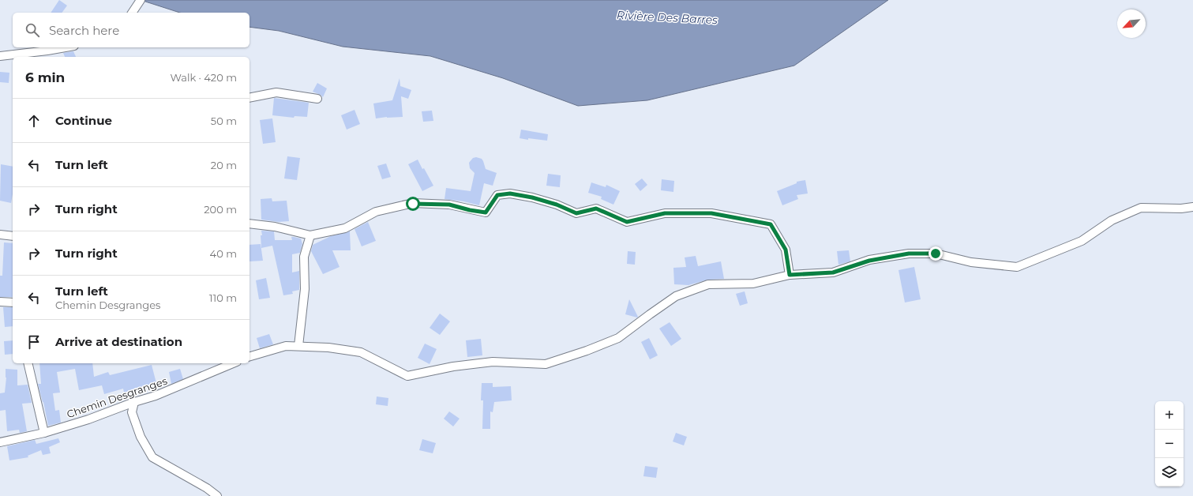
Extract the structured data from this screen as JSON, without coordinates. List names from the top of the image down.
{
  "streets": {
    "street": ["Chemin Desgranges"]
  },
  "water": ["Rivière Des Barres"],
  "north": "bottom left",
  "page": {
    "search": "Search here",
    "heading": ["6 min", "Walk · 420 m"],
    "list": [
      ["Continue", "50 m"],
      ["Turn left", "20 m"],
      ["Turn right", "200 m"],
      ["Turn right", "40 m"],
      ["Turn left", "Chemin Desgranges", "110 m"],
      "Arrive at destination"
    ],
    "map_buttons": ["+", "−"]
  }
}
